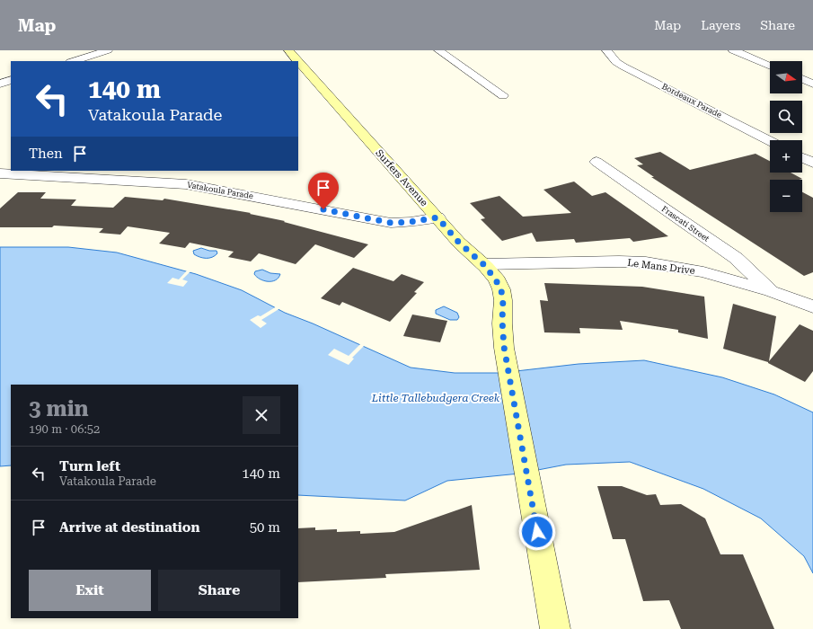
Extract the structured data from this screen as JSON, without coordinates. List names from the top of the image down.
{
  "streets": {
    "street": [
      "Bordeaux Parade",
      "Surfers Avenue",
      "Vatakoula Parade",
      "Frascati Street",
      "Le Mans Drive"
    ]
  },
  "crossings": [
    ["Surfers Avenue", "Vatakoula Parade"],
    ["Surfers Avenue", "Le Mans Drive"],
    ["Frascati Street", "Le Mans Drive"]
  ],
  "water": ["Little Tallebudgera Creek"],
  "north": "right",
  "page": {
    "header": "Map",
    "nav": ["Map", "Layers", "Share"],
    "map_buttons": ["+", "−"],
    "turn": ["140 m", "Vatakoula Parade"],
    "then": "Then",
    "heading": ["3 min", "190 m · 06:52"],
    "list": [
      {
        "name": "Turn left",
        "note": "Vatakoula Parade",
        "value": "140 m"
      },
      {
        "name": "Arrive at destination",
        "value": "50 m"
      }
    ],
    "buttons": ["Exit", "Share"]
  }
}
